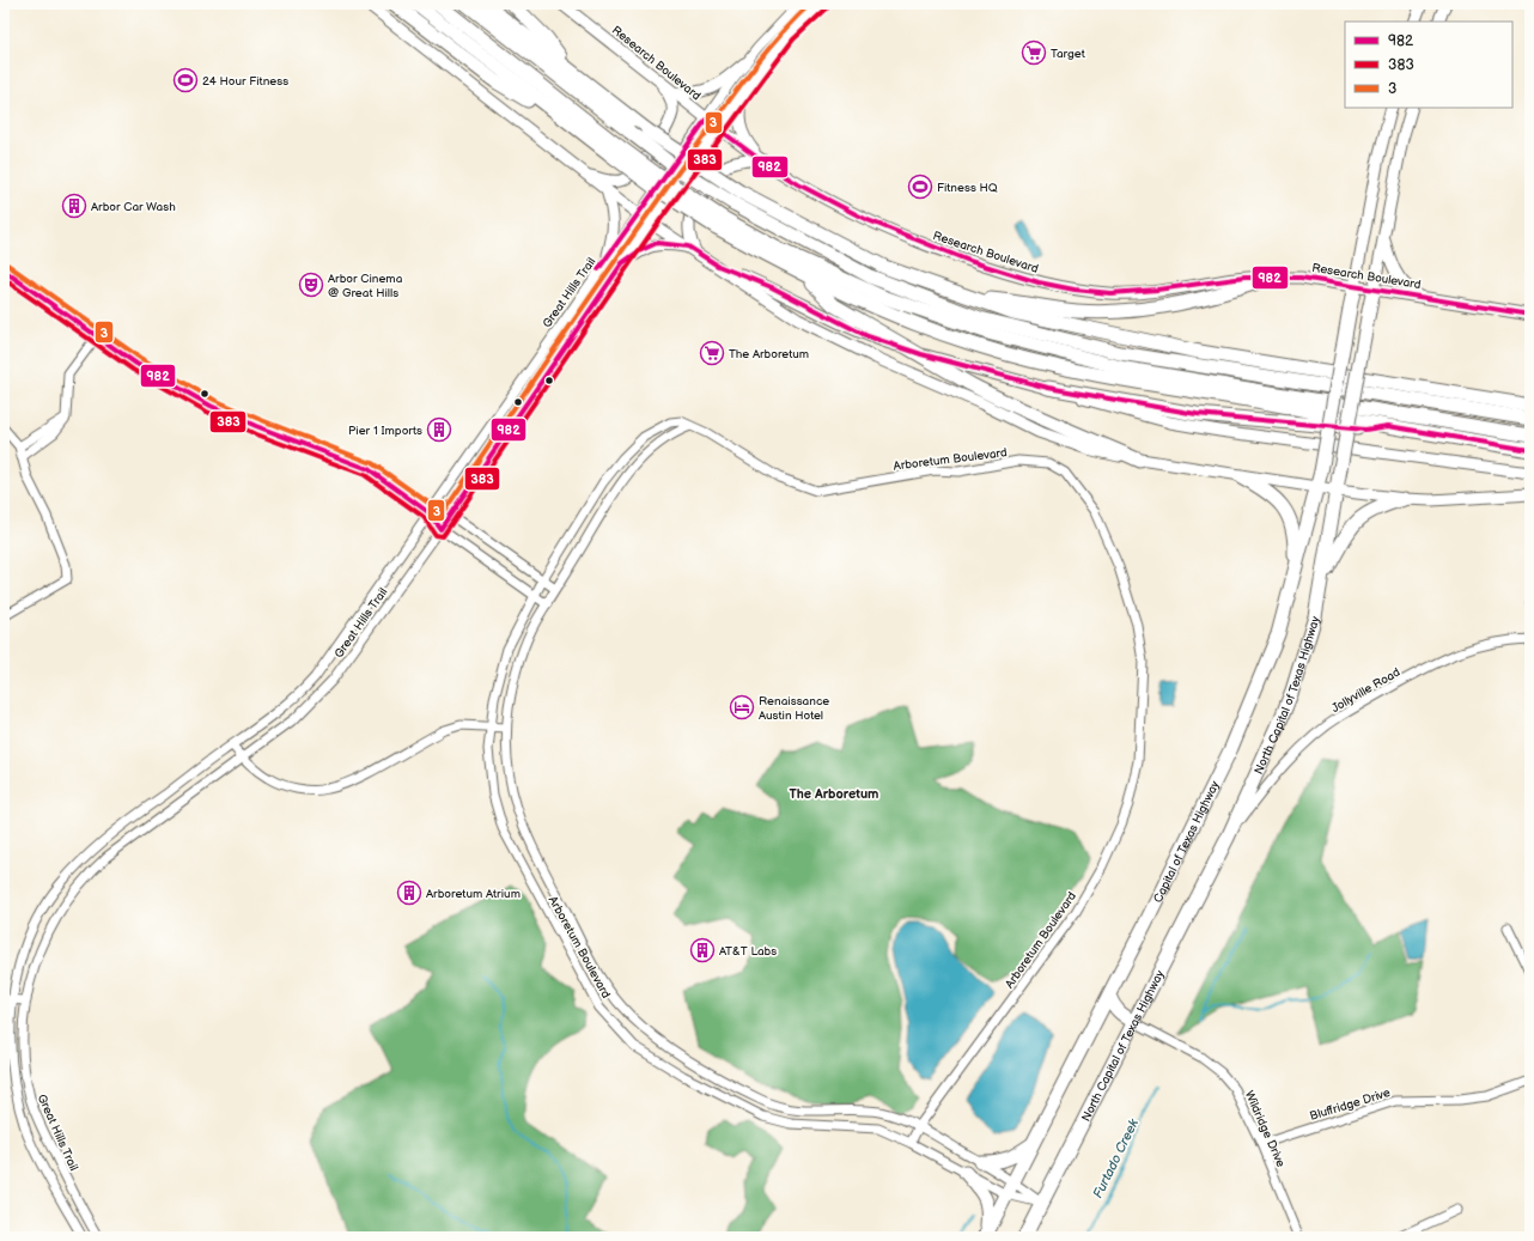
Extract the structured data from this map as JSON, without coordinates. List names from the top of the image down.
{
  "streets": {
    "highway": ["North Capital of Texas Highway", "Capital of Texas Highway"],
    "main road": ["Research Boulevard"],
    "street": [
      "Great Hills Trail",
      "Arboretum Boulevard",
      "Jollyville Road",
      "Bluffridge Drive",
      "Wildridge Drive"
    ]
  },
  "crossings": [
    ["Research Boulevard", "Great Hills Trail"],
    ["Research Boulevard", "North Capital of Texas Highway"],
    ["Research Boulevard", "Capital of Texas Highway"],
    ["Arboretum Boulevard", "North Capital of Texas Highway"],
    ["Arboretum Boulevard", "Capital of Texas Highway"],
    ["Jollyville Road", "North Capital of Texas Highway"],
    ["North Capital of Texas Highway", "Wildridge Drive"],
    ["Bluffridge Drive", "Wildridge Drive"]
  ],
  "districts": ["The Arboretum"],
  "water": ["Furtado Creek"],
  "places": {
    "supermarket": ["Target", "The Arboretum"],
    "sports": ["24 Hour Fitness", "Fitness HQ"],
    "building": [
      "Arbor Car Wash",
      "Pier 1 Imports",
      "Arboretum Atrium",
      "AT&T Labs"
    ],
    "theatre": ["Arbor Cinema @ Great Hills"],
    "hotel": ["Renaissance Austin Hotel"]
  },
  "lines": ["transit line 3", "transit line 383", "transit line 982"],
  "legend": ["982", "383", "3"]
}
